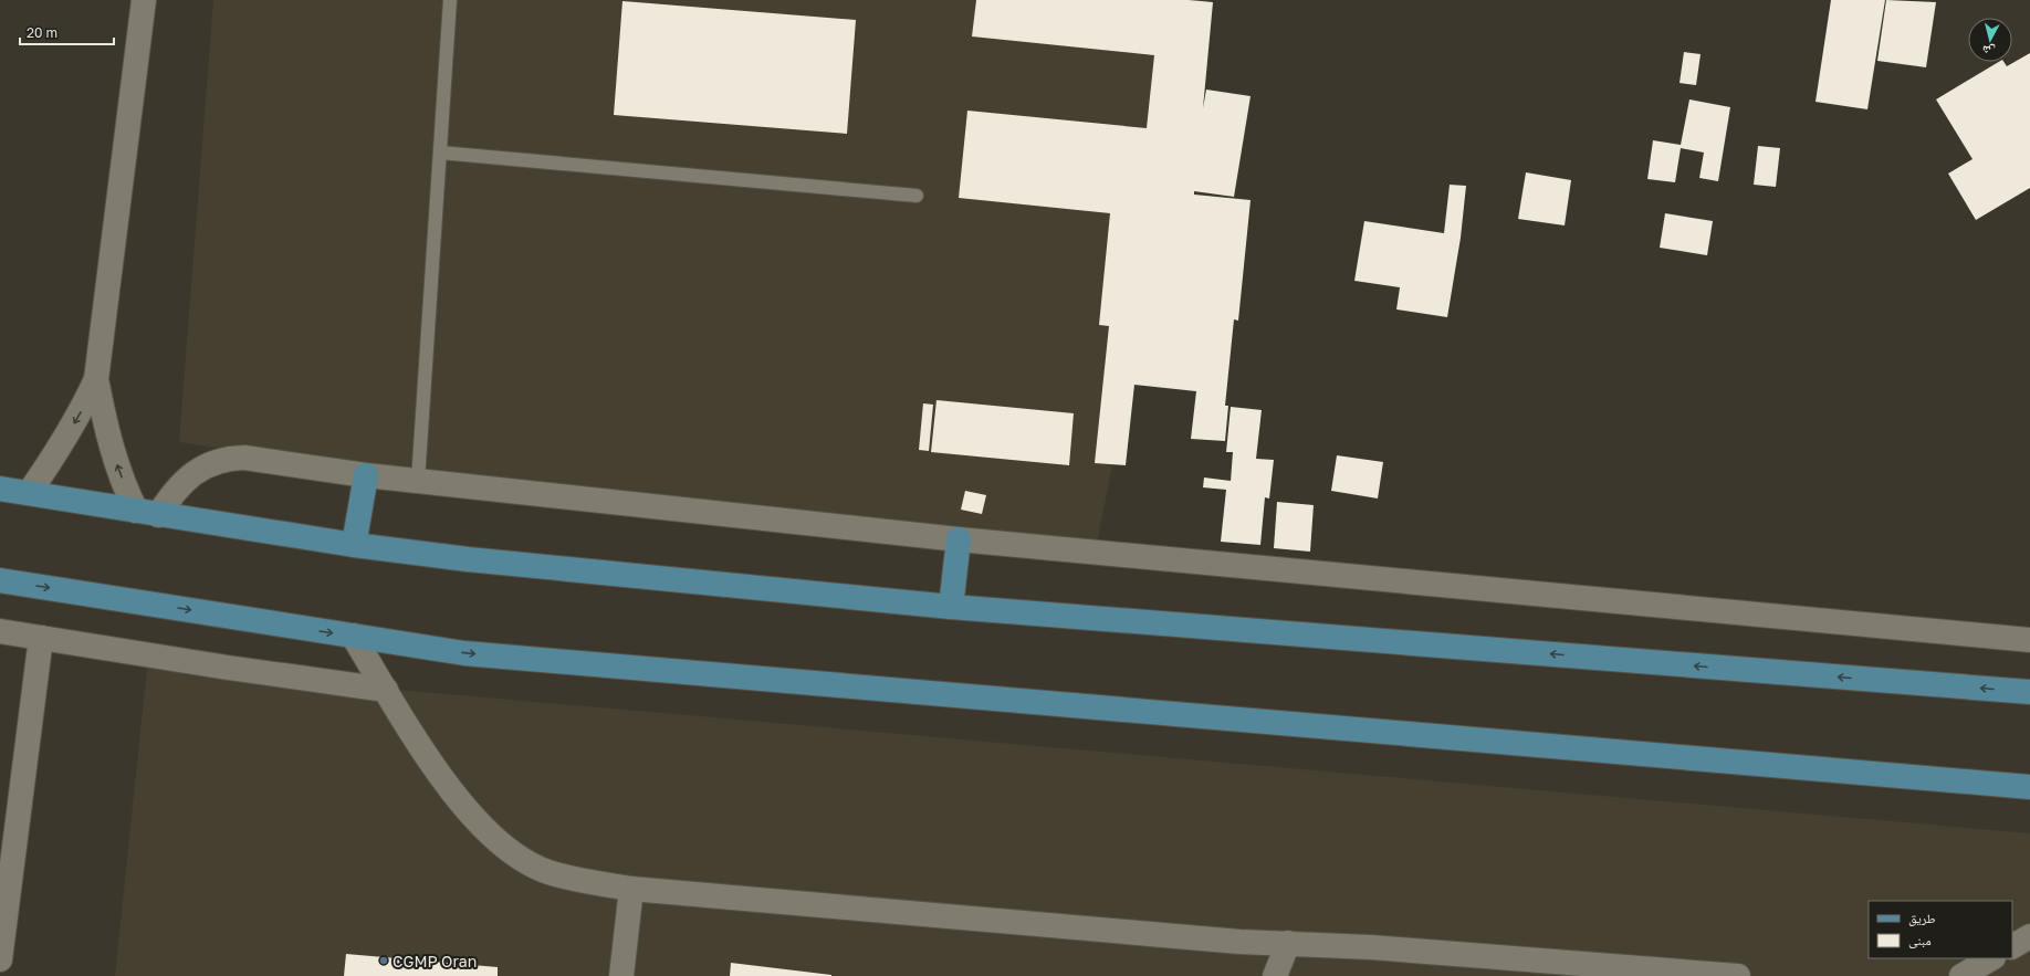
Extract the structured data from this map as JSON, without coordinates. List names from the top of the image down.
{
  "places": ["CGMP Oran"],
  "legend": ["طريق", "مبنى"],
  "scale_bar": "20 m",
  "north": "bottom"
}
